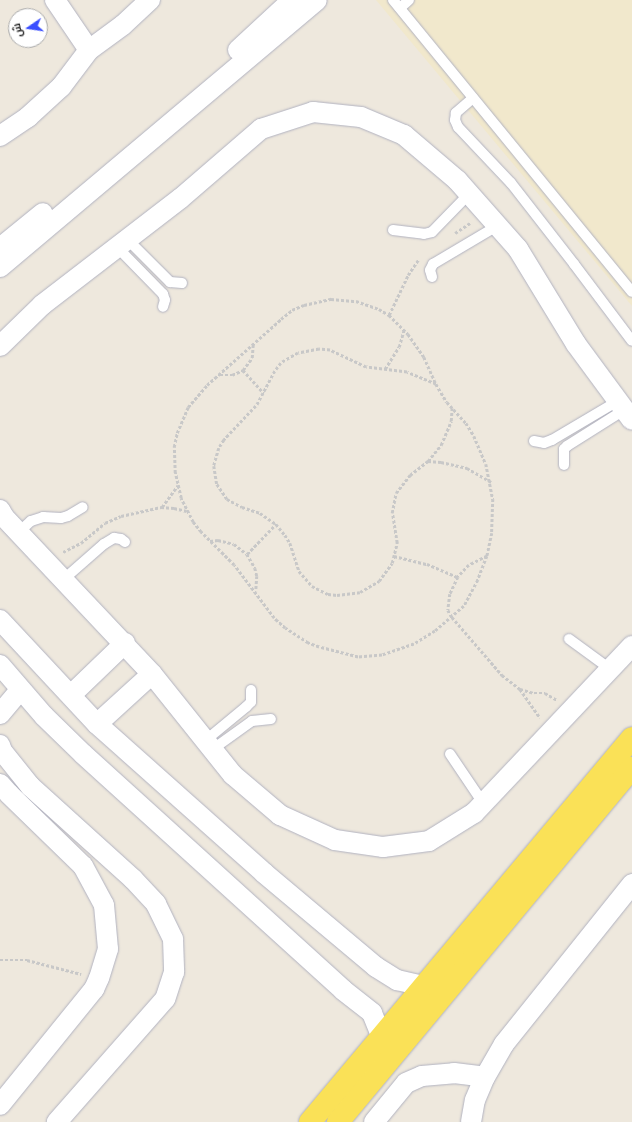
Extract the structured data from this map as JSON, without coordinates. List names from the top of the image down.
{
  "north": "left"
}
